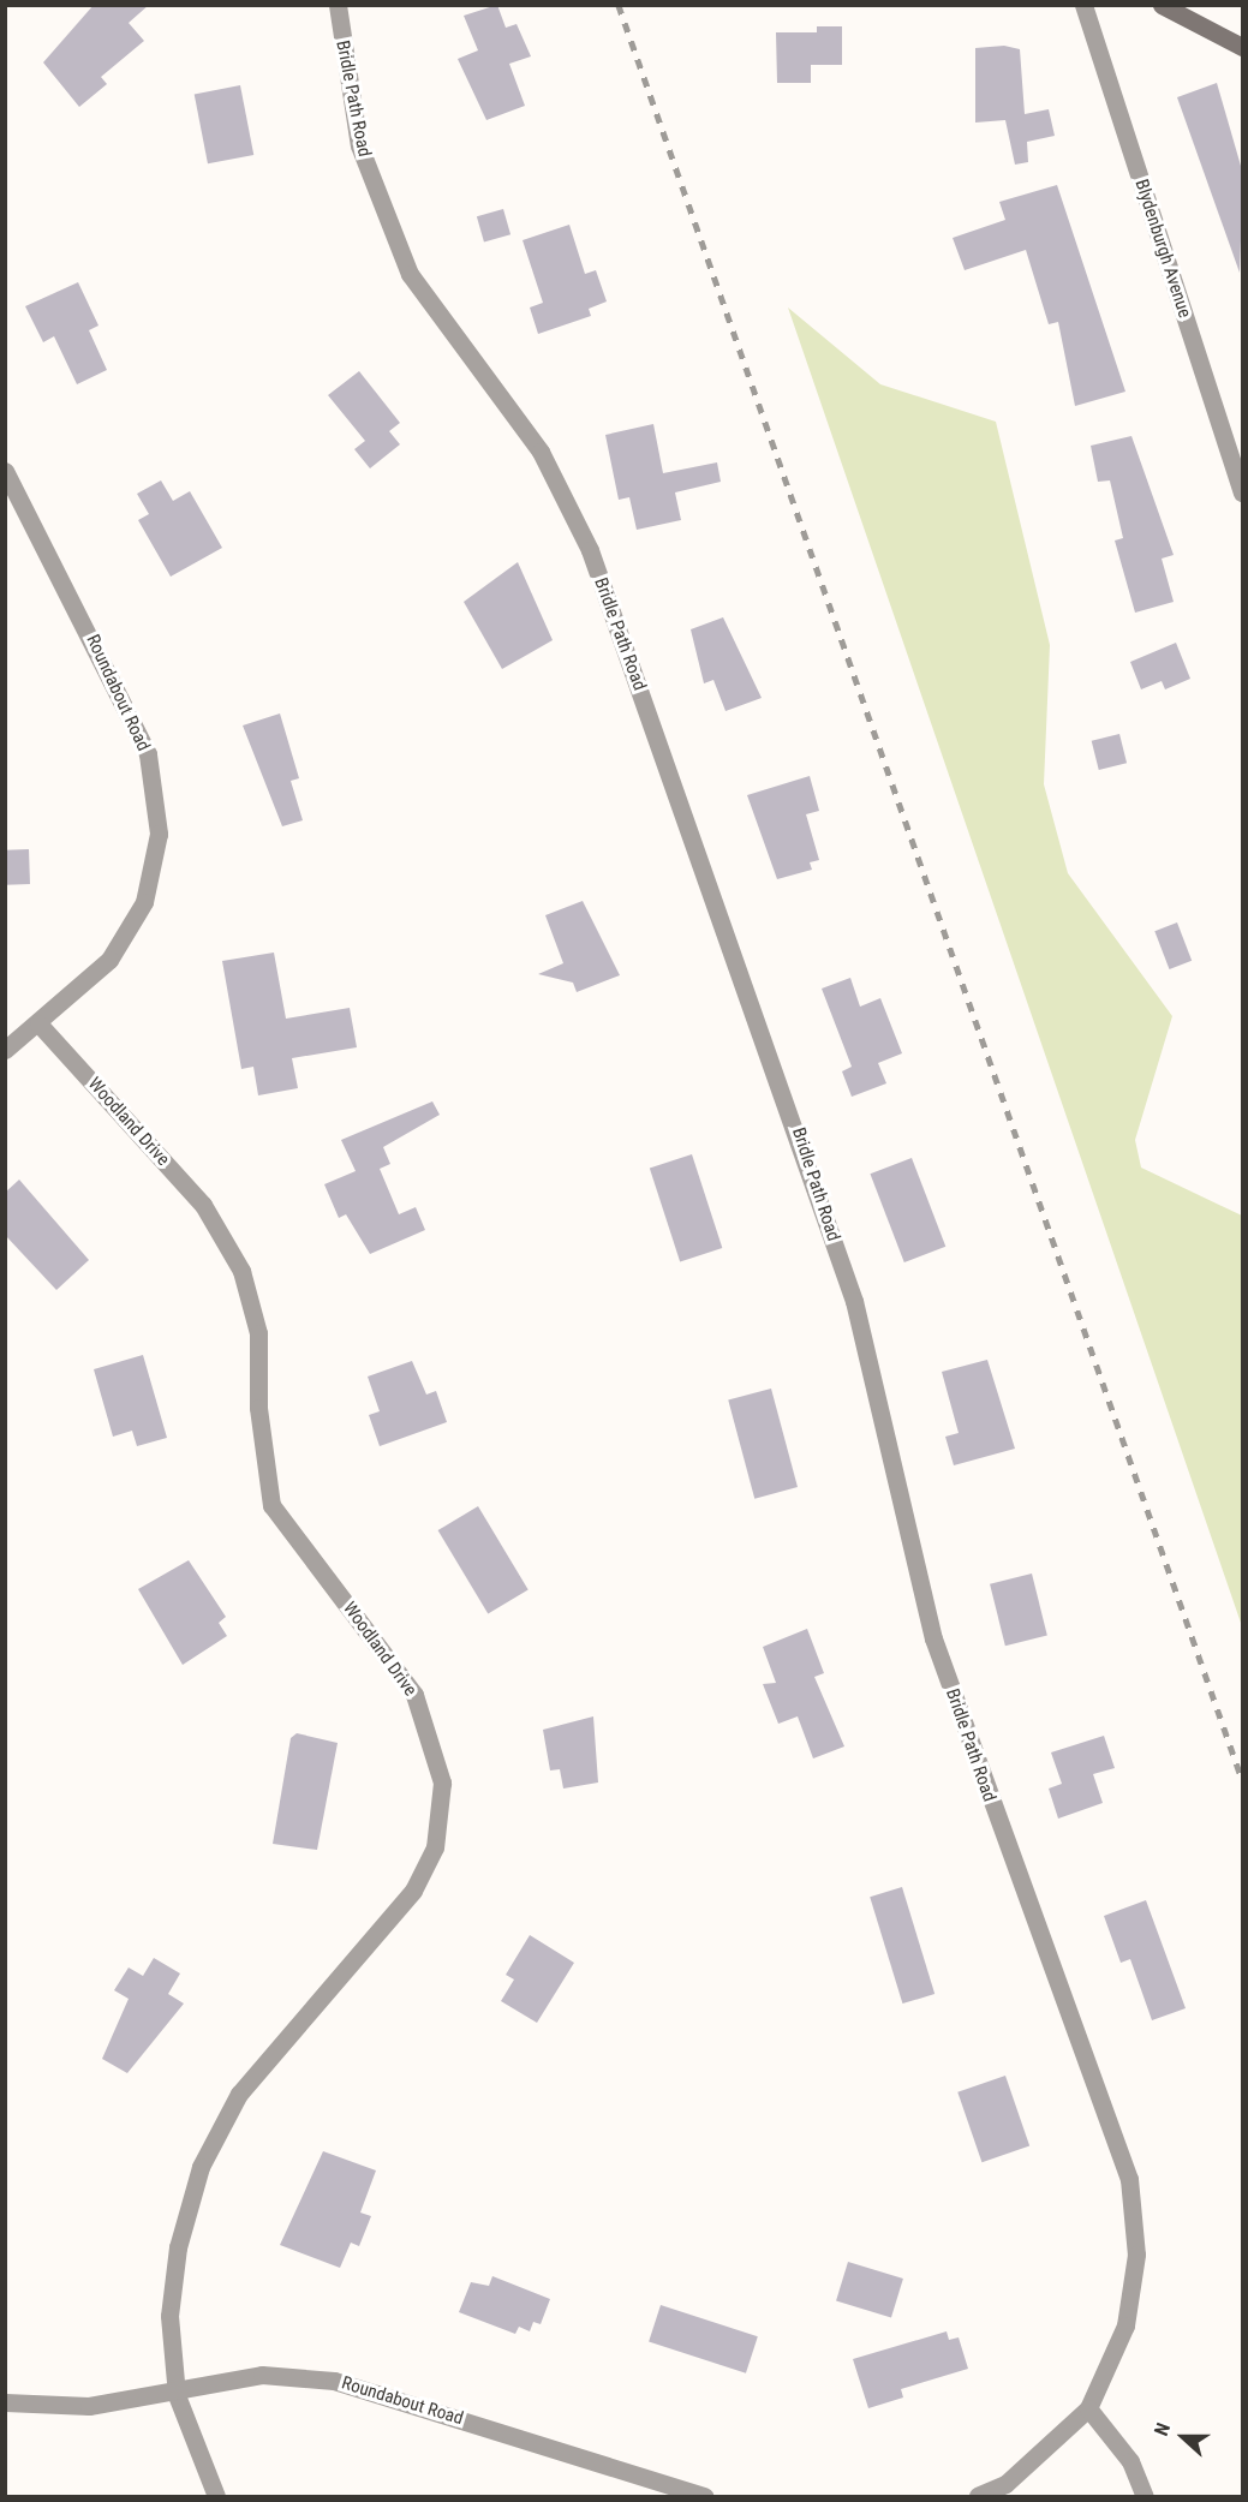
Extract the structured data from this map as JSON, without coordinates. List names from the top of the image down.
{
  "streets": {
    "street": [
      "Bridle Path Road",
      "Blydenburgh Avenue",
      "Roundabout Road",
      "Woodland Drive"
    ]
  },
  "crossings": [
    ["Roundabout Road", "Woodland Drive"]
  ],
  "north": "left"
}
